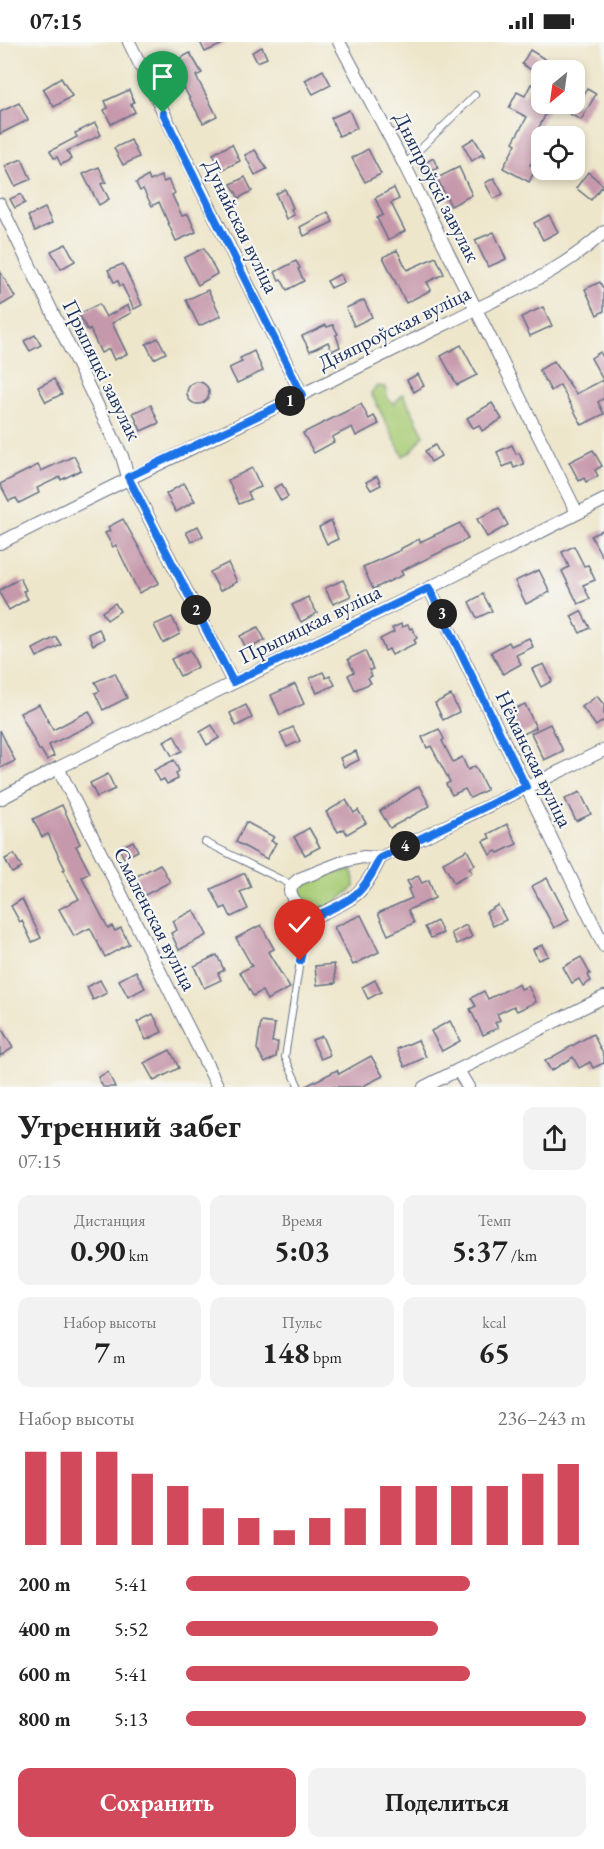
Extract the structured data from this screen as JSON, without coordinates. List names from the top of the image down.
{
  "streets": {
    "street": [
      "Дняпроўскі завулак",
      "Дунайская вуліца",
      "Дняпроўская вуліца",
      "Прыпяцкі завулак",
      "Прыпяцкая вуліца",
      "Нёманская вуліца",
      "Смаленская вуліца"
    ]
  },
  "crossings": [
    ["Дняпроўскі завулак", "Дняпроўская вуліца"],
    ["Дняпроўскі завулак", "Прыпяцкая вуліца"],
    ["Дунайская вуліца", "Дняпроўская вуліца"],
    ["Дняпроўская вуліца", "Прыпяцкі завулак"],
    ["Прыпяцкі завулак", "Прыпяцкая вуліца"],
    ["Прыпяцкая вуліца", "Нёманская вуліца"],
    ["Прыпяцкая вуліца", "Смаленская вуліца"]
  ],
  "north": "bottom left",
  "page": {
    "status": "07:15",
    "pins": [
      "1",
      "2",
      "3",
      "4"
    ],
    "heading": ["Утренний забег", "07:15"],
    "stats": [
      ["Дистанция", "0.90 km"],
      ["Время", "5:03"],
      ["Темп", "5:37 /km"],
      ["Набор высоты", "7 m"],
      ["Пульс", "148 bpm"],
      ["kcal", "65"]
    ],
    "chart": ["Набор высоты", "236–243 m"],
    "list": [
      {
        "name": "200 m",
        "note": "5:41"
      },
      {
        "name": "400 m",
        "note": "5:52"
      },
      {
        "name": "600 m",
        "note": "5:41"
      },
      {
        "name": "800 m",
        "note": "5:13"
      }
    ],
    "buttons": ["Сохранить", "Поделиться"]
  }
}
